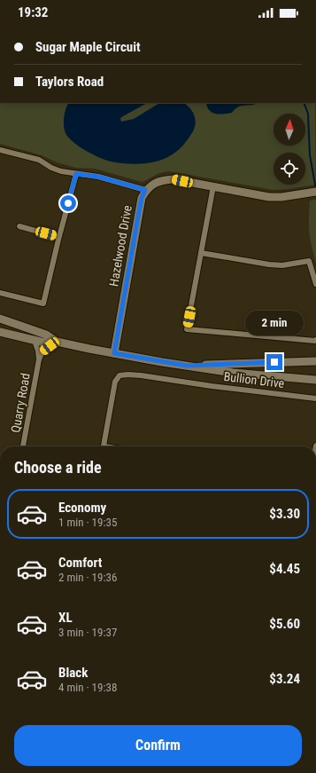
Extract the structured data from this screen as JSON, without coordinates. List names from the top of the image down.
{
  "streets": {
    "street": ["Hazelwood Drive", "Bullion Drive", "Quarry Road"]
  },
  "north": "top",
  "page": {
    "status": "19:32",
    "banner": ["Sugar Maple Circuit", "Taylors Road"],
    "bubble": "2 min",
    "heading": "Choose a ride",
    "list": [
      {
        "name": "Economy",
        "note": "1 min · 19:35",
        "value": "$3.30"
      },
      {
        "name": "Comfort",
        "note": "2 min · 19:36",
        "value": "$4.45"
      },
      {
        "name": "XL",
        "note": "3 min · 19:37",
        "value": "$5.60"
      },
      {
        "name": "Black",
        "note": "4 min · 19:38",
        "value": "$3.24"
      }
    ],
    "buttons": "Confirm"
  }
}
